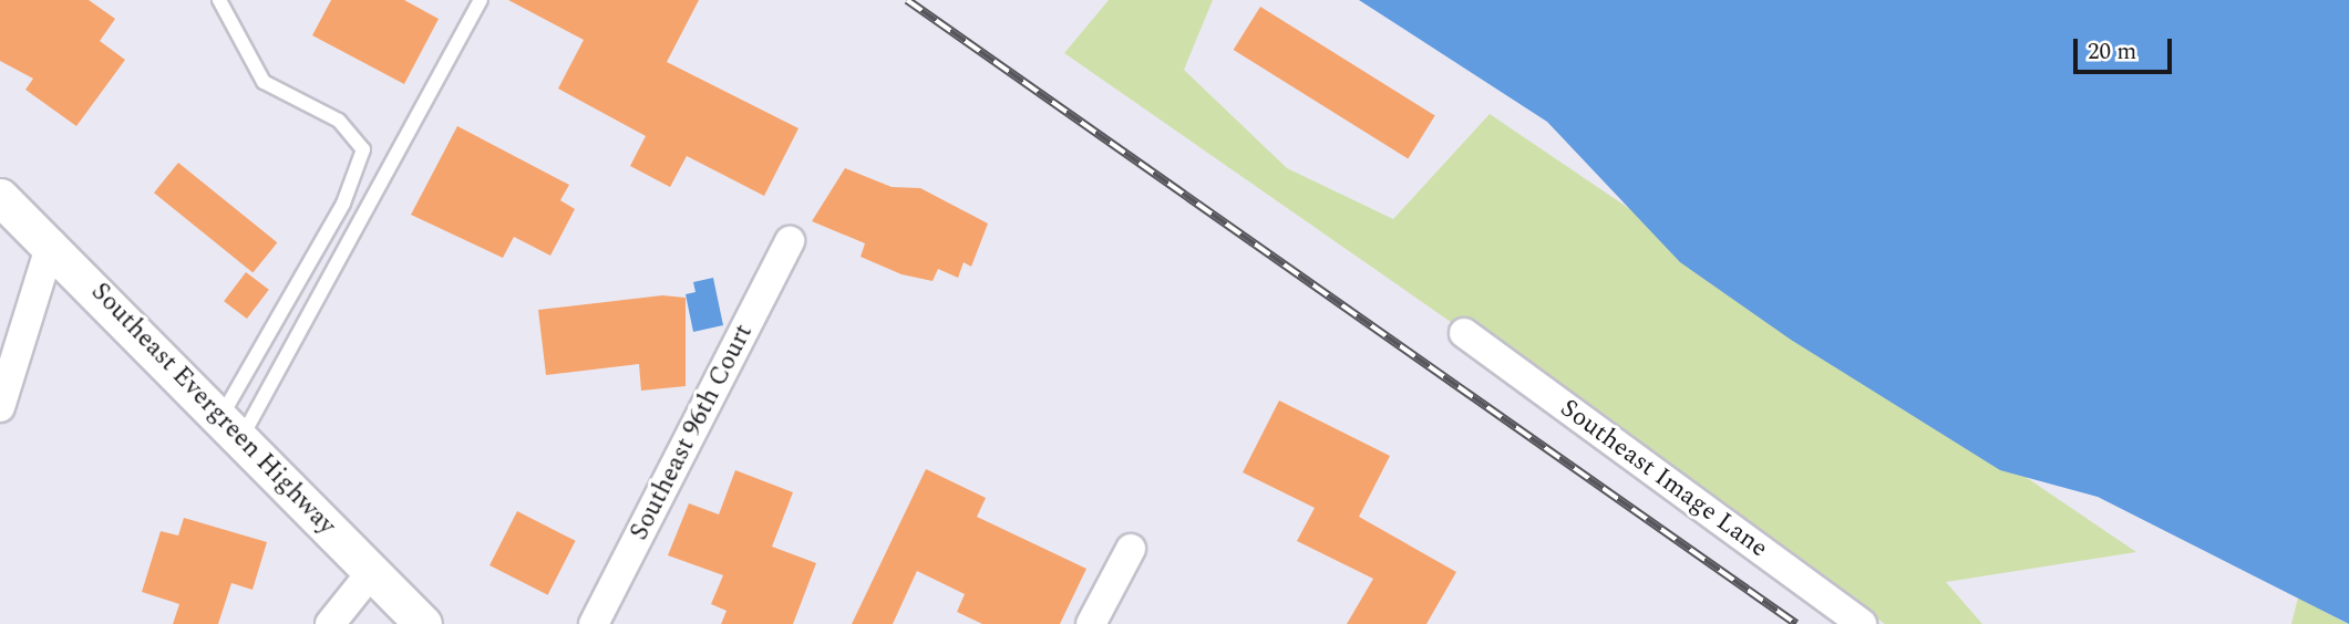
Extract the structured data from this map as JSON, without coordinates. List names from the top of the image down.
{
  "streets": {
    "street": ["Southeast Evergreen Highway", "Southeast 96th Court", "Southeast Image Lane"]
  },
  "scale_bar": "20 m"
}
